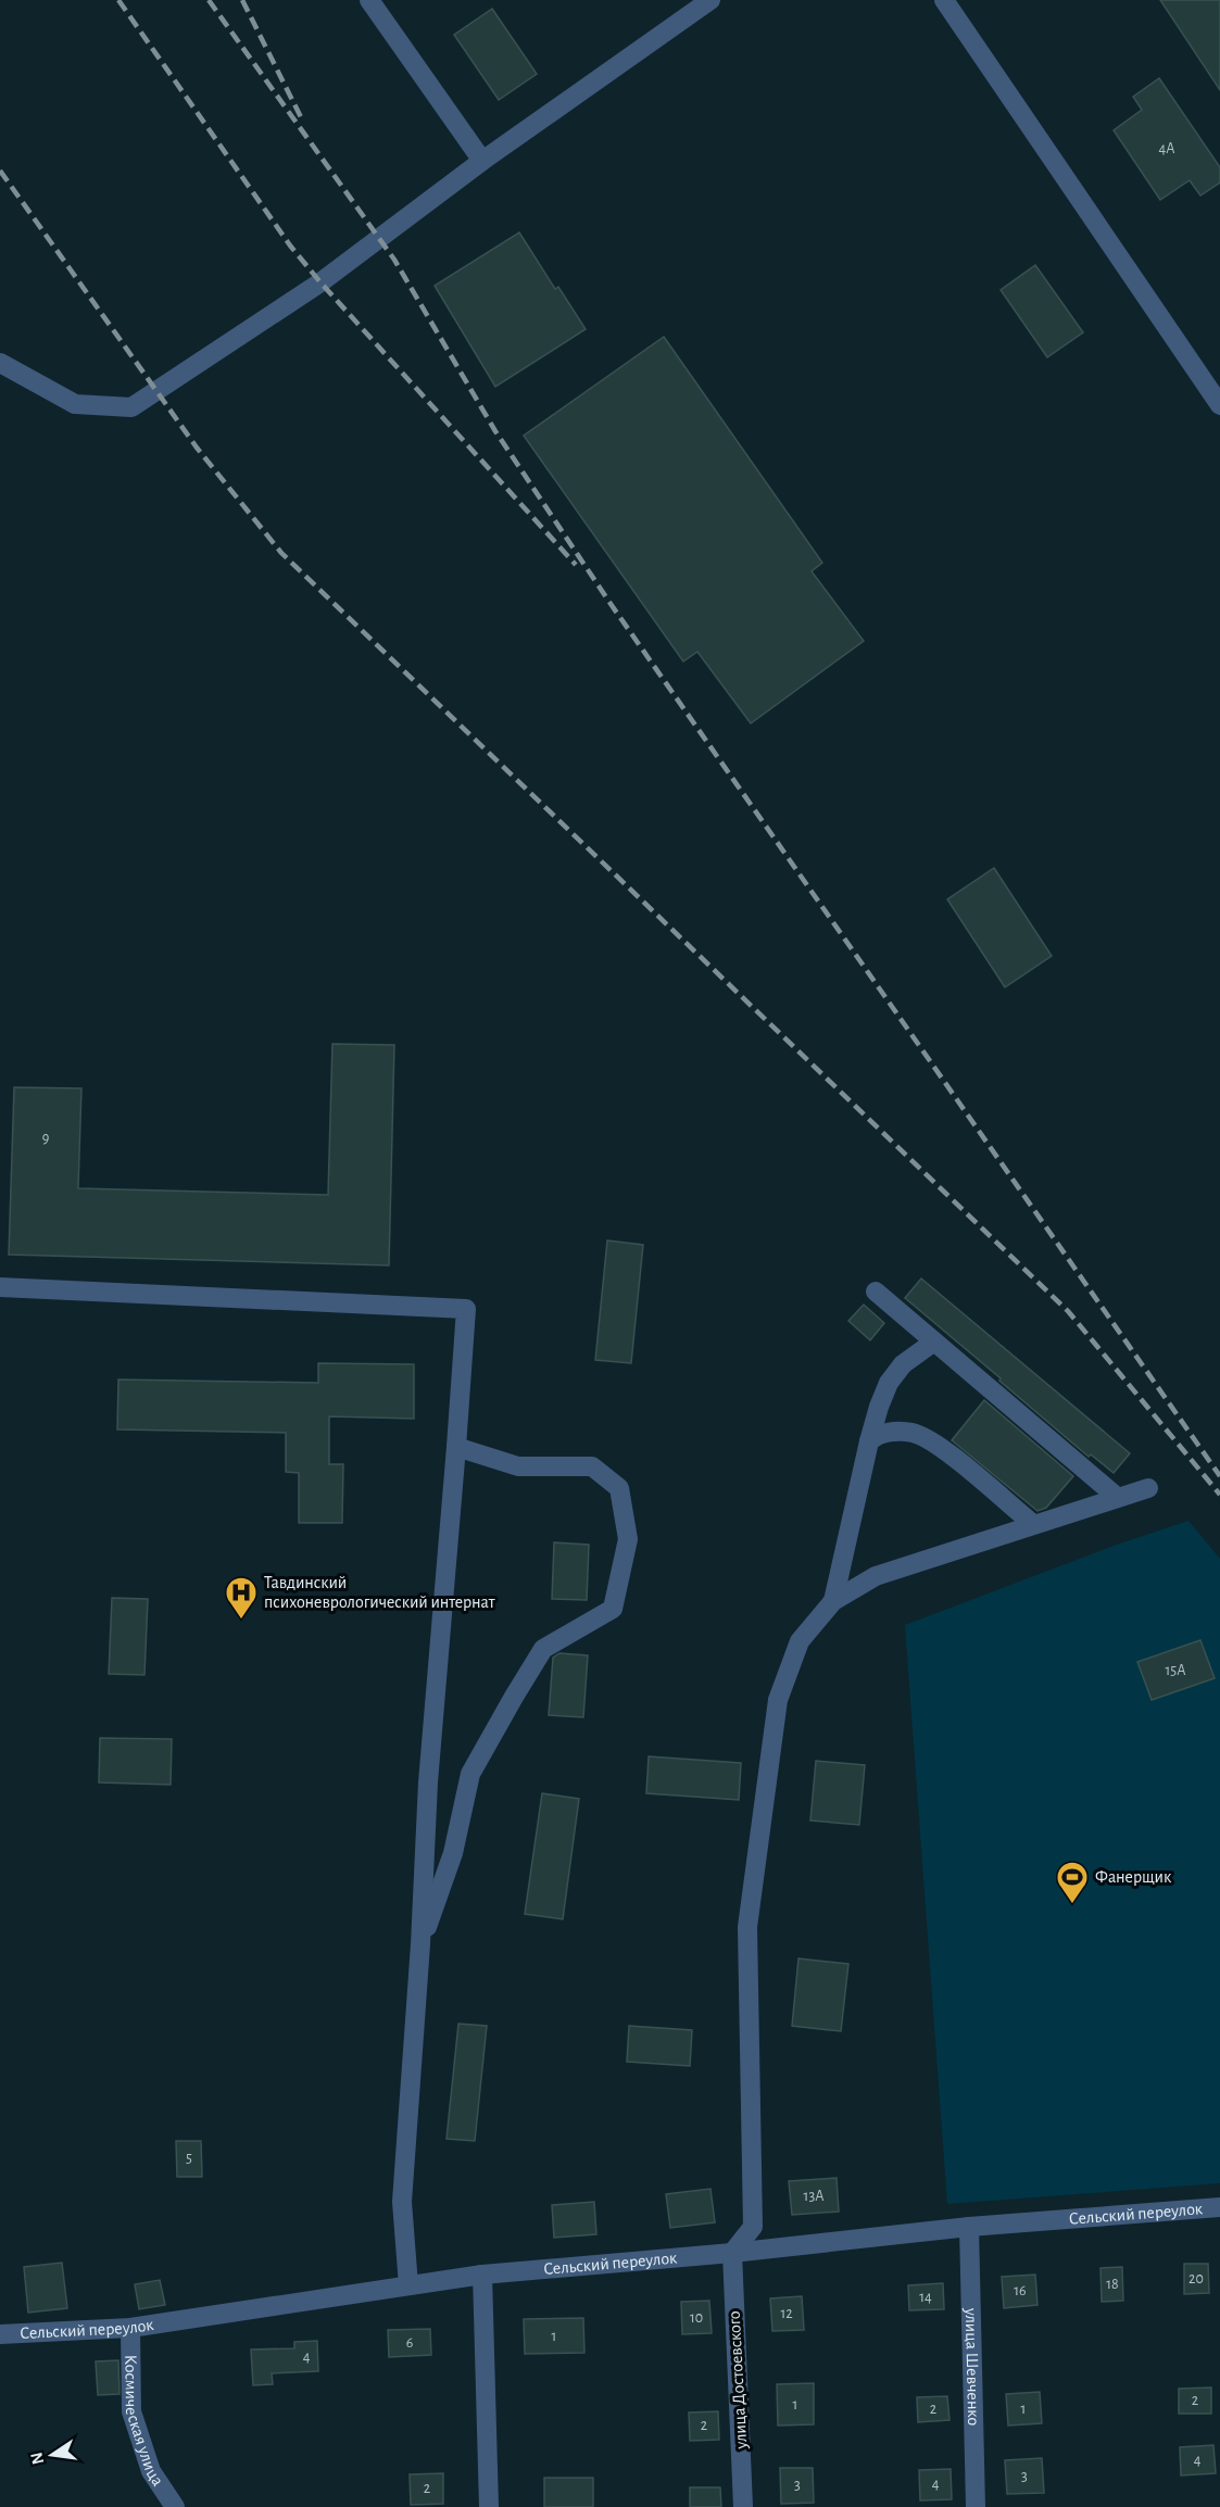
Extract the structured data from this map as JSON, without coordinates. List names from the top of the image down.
{
  "streets": {
    "street": [
      "Сельский переулок",
      "улица Шевченко",
      "улица Достоевского",
      "Космическая улица"
    ]
  },
  "crossings": [
    ["Сельский переулок", "улица Шевченко"],
    ["Сельский переулок", "улица Достоевского"],
    ["Сельский переулок", "Космическая улица"]
  ],
  "places": {
    "hospital": ["Тавдинский психоневрологический интернат"],
    "sports": ["Фанерщик"]
  },
  "house_numbers": [
    "4А",
    "9",
    "15А",
    "5",
    "13А",
    "20",
    "18",
    "16",
    "14",
    "12",
    "10",
    "1",
    "6",
    "4",
    "2",
    "1",
    "2",
    "1",
    "2",
    "4",
    "3",
    "4",
    "3",
    "2"
  ],
  "north": "left"
}
